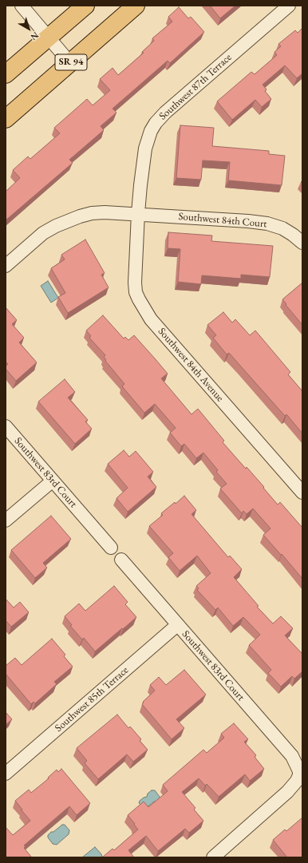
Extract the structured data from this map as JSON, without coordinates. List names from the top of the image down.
{
  "streets": {
    "main road": ["SR 94"],
    "street": [
      "Southwest 87th Terrace",
      "Southwest 84th Court",
      "Southwest 84th Avenue",
      "Southwest 83rd Court",
      "Southwest 85th Terrace"
    ]
  },
  "crossings": [
    ["Southwest 87th Terrace", "Southwest 84th Court"],
    ["Southwest 87th Terrace", "Southwest 84th Avenue"],
    ["Southwest 84th Court", "Southwest 84th Avenue"],
    ["Southwest 83rd Court", "Southwest 85th Terrace"]
  ],
  "north": "bottom right"
}
